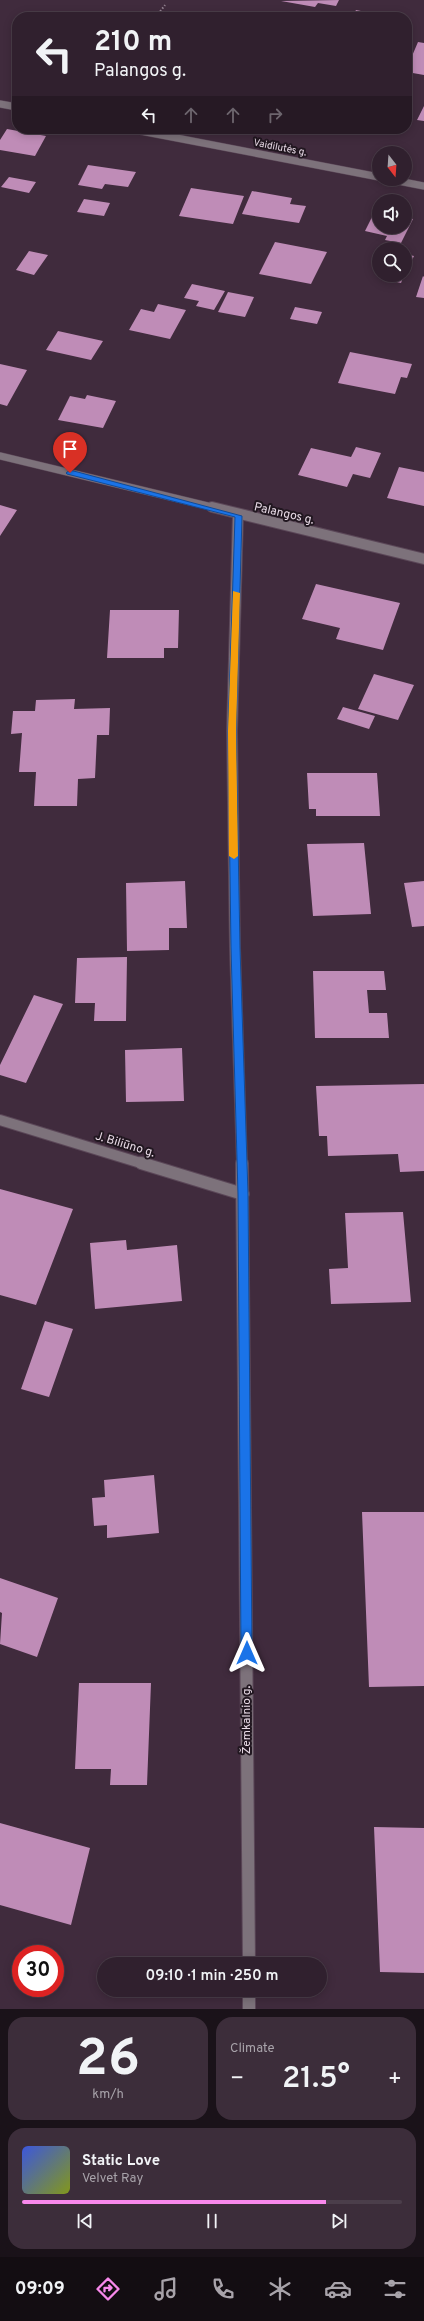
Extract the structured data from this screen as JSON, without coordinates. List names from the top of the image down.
{
  "streets": {
    "street": [
      "Vaidilutės g.",
      "Palangos g.",
      "J. Biliūno g.",
      "Žemkalnio g."
    ]
  },
  "crossings": [
    ["Palangos g.", "Žemkalnio g."],
    ["J. Biliūno g.", "Žemkalnio g."]
  ],
  "north": "bottom",
  "page": {
    "turn": ["210 m", "Palangos g."],
    "limit": "30",
    "trip": "09:10 · 1 min · 250 m",
    "tile": [
      ["26", "km/h"],
      "Climate"
    ],
    "heat": ["−", "21.5°", "+"],
    "song": ["Static Love", "Velvet Ray"],
    "tabs": "09:09"
  }
}
